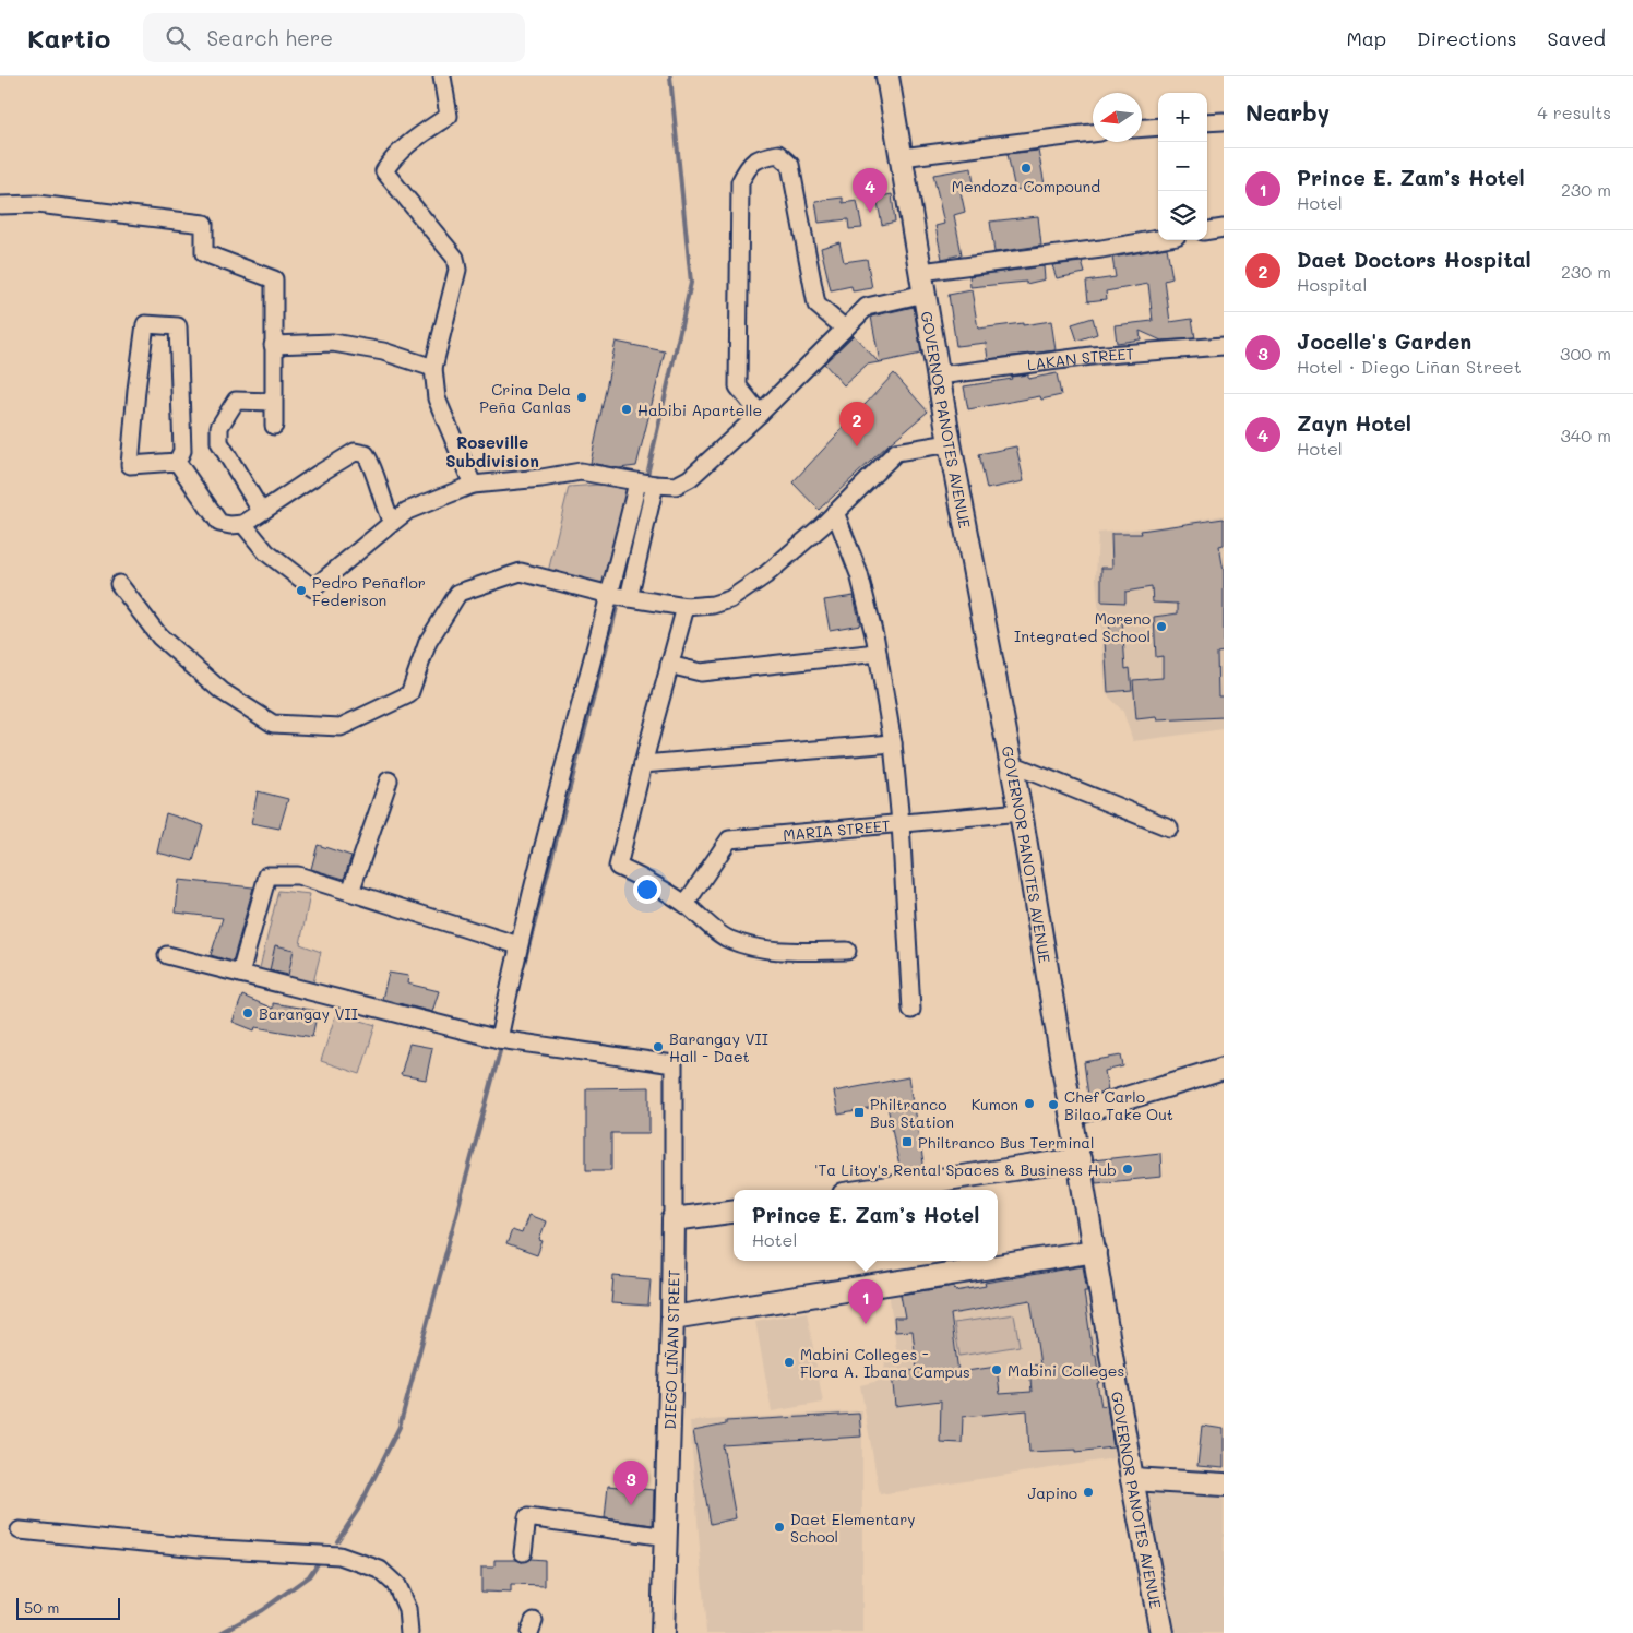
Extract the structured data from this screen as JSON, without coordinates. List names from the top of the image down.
{
  "streets": {
    "main road": ["GOVERNOR PANOTES AVENUE", "DIEGO LIÑAN STREET"],
    "street": ["LAKAN STREET", "MARIA STREET"]
  },
  "crossings": [
    ["LAKAN STREET", "GOVERNOR PANOTES AVENUE"],
    ["GOVERNOR PANOTES AVENUE", "MARIA STREET"]
  ],
  "districts": ["Roseville Subdivision"],
  "places": {
    "other": [
      "Mendoza Compound",
      "Crina Dela Peña Canlas",
      "Habibi Apartelle",
      "Pedro Peñaflor Federison",
      "Moreno Integrated School",
      "Barangay VII",
      "Barangay VII Hall - Daet",
      "Kumon",
      "Chef Carlo Bilao Take Out",
      "'Ta Litoy's Rental Spaces & Business Hub",
      "Mabini Colleges - Flora A. Ibana Campus",
      "Mabini Colleges",
      "Japino",
      "Daet Elementary School"
    ],
    "transit": ["Philtranco Bus Station", "Philtranco Bus Terminal"]
  },
  "scale_bar": "50 m",
  "north": "left",
  "page": {
    "header": "Kartio",
    "search": "Search here",
    "nav": ["Map", "Directions", "Saved"],
    "heading": ["Nearby", "4 results"],
    "map_buttons": ["+", "−"],
    "list": [
      {
        "mark": "1",
        "name": "Prince E. Zam’s Hotel",
        "note": "Hotel",
        "value": "230 m"
      },
      {
        "mark": "2",
        "name": "Daet Doctors Hospital",
        "note": "Hospital",
        "value": "230 m"
      },
      {
        "mark": "3",
        "name": "Jocelle's Garden",
        "note": "Hotel · Diego Liñan Street",
        "value": "300 m"
      },
      {
        "mark": "4",
        "name": "Zayn Hotel",
        "note": "Hotel",
        "value": "340 m"
      }
    ],
    "pins": [
      "4",
      "2",
      "1",
      "3"
    ],
    "popup": ["Prince E. Zam’s Hotel", "Hotel"],
    "scale": "50 m"
  }
}
